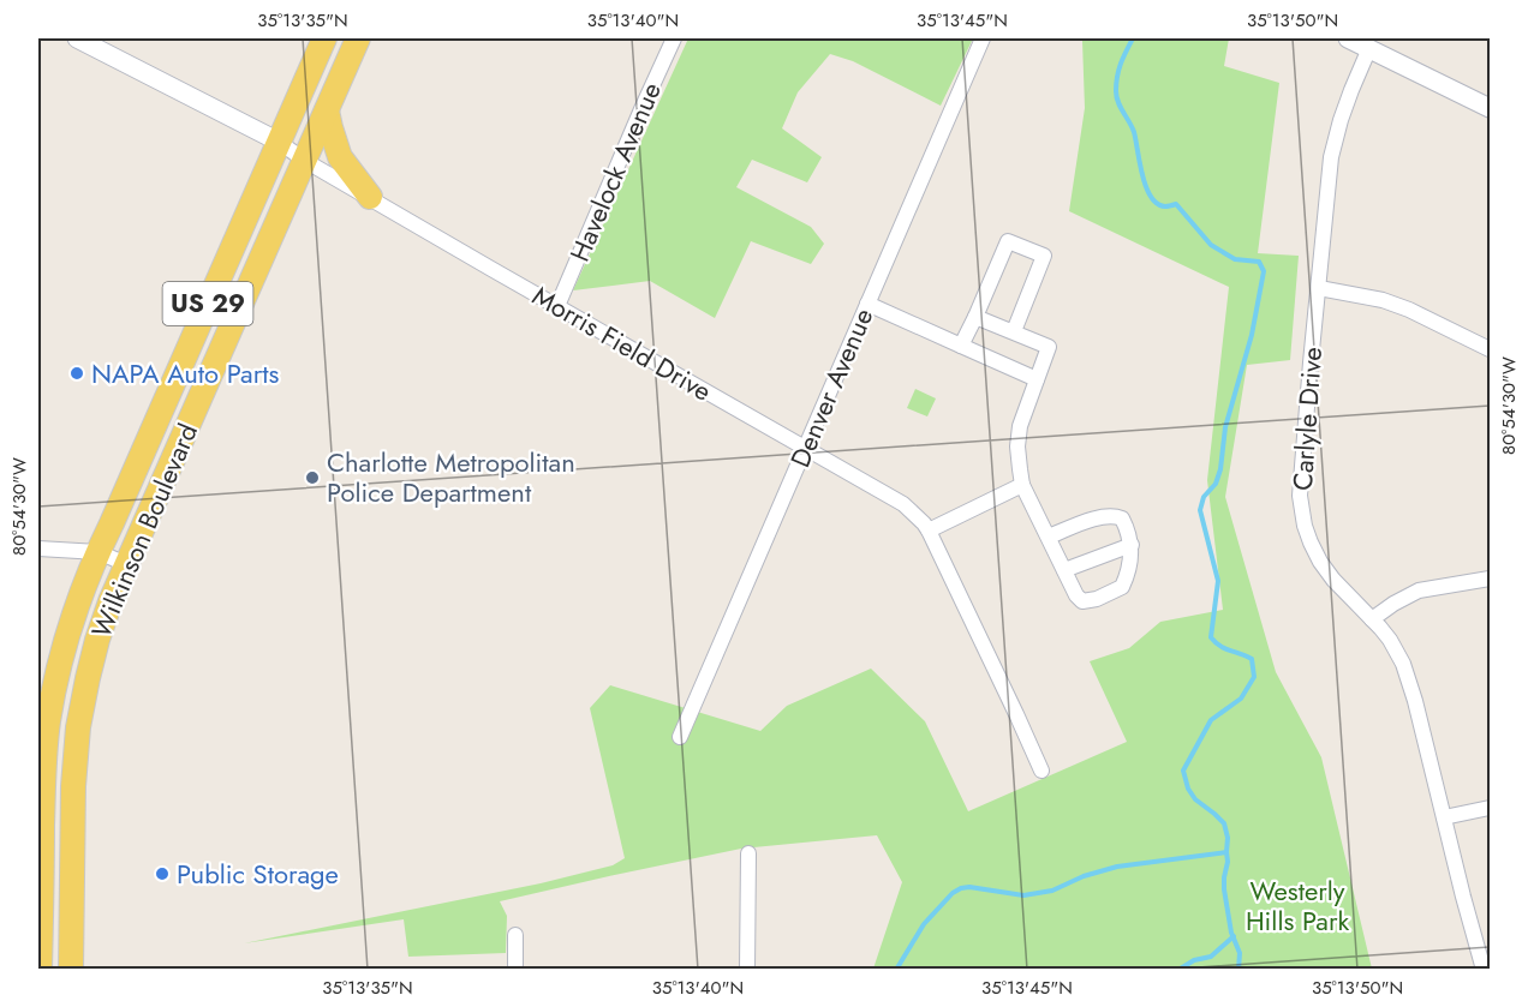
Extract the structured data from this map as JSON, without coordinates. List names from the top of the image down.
{
  "streets": {
    "main road": ["US 29", "Wilkinson Boulevard"],
    "street": [
      "Havelock Avenue",
      "Morris Field Drive",
      "Denver Avenue",
      "Carlyle Drive"
    ]
  },
  "crossings": [
    ["Havelock Avenue", "Morris Field Drive"],
    ["Morris Field Drive", "Denver Avenue"],
    ["Morris Field Drive", "Wilkinson Boulevard"]
  ],
  "parks": ["Westerly Hills Park"],
  "places": ["NAPA Auto Parts", "Charlotte Metropolitan Police Department", "Public Storage"],
  "coordinates": [
    "35°13'35\"N",
    "35°13'40\"N",
    "35°13'45\"N",
    "35°13'50\"N",
    "80°54'30\"W"
  ]
}
